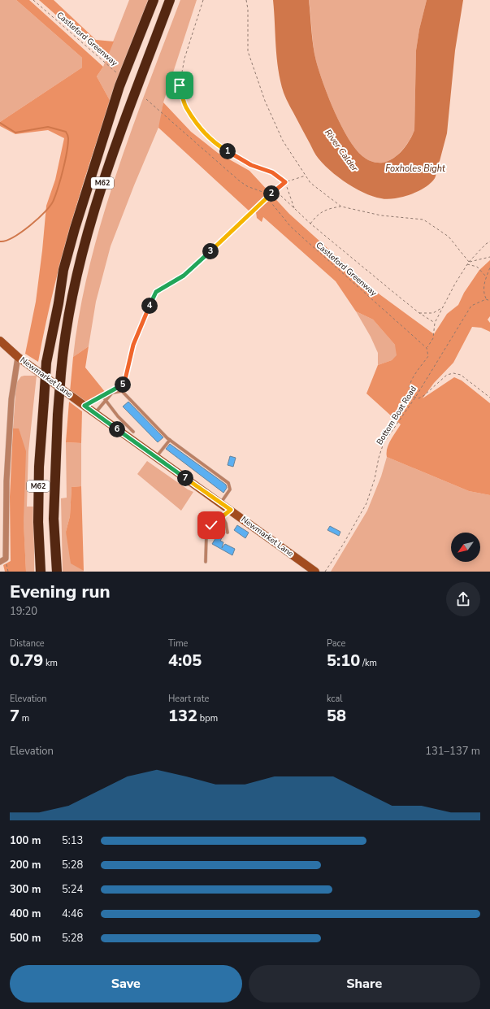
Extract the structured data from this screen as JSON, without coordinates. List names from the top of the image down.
{
  "streets": {
    "highway": ["M62"],
    "main road": ["Newmarket Lane"],
    "path": ["Castleford Greenway", "Bottom Boat Road"]
  },
  "water": ["River Calder", "Foxholes Bight"],
  "north": "bottom left",
  "page": {
    "pins": [
      "1",
      "2",
      "3",
      "4",
      "5",
      "6",
      "7"
    ],
    "heading": ["Evening run", "19:20"],
    "stats": [
      ["Distance", "0.79 km"],
      ["Time", "4:05"],
      ["Pace", "5:10 /km"],
      ["Elevation", "7 m"],
      ["Heart rate", "132 bpm"],
      ["kcal", "58"]
    ],
    "chart": ["Elevation", "131–137 m"],
    "list": [
      {
        "name": "100 m",
        "note": "5:13"
      },
      {
        "name": "200 m",
        "note": "5:28"
      },
      {
        "name": "300 m",
        "note": "5:24"
      },
      {
        "name": "400 m",
        "note": "4:46"
      },
      {
        "name": "500 m",
        "note": "5:28"
      }
    ],
    "buttons": ["Save", "Share"]
  }
}
